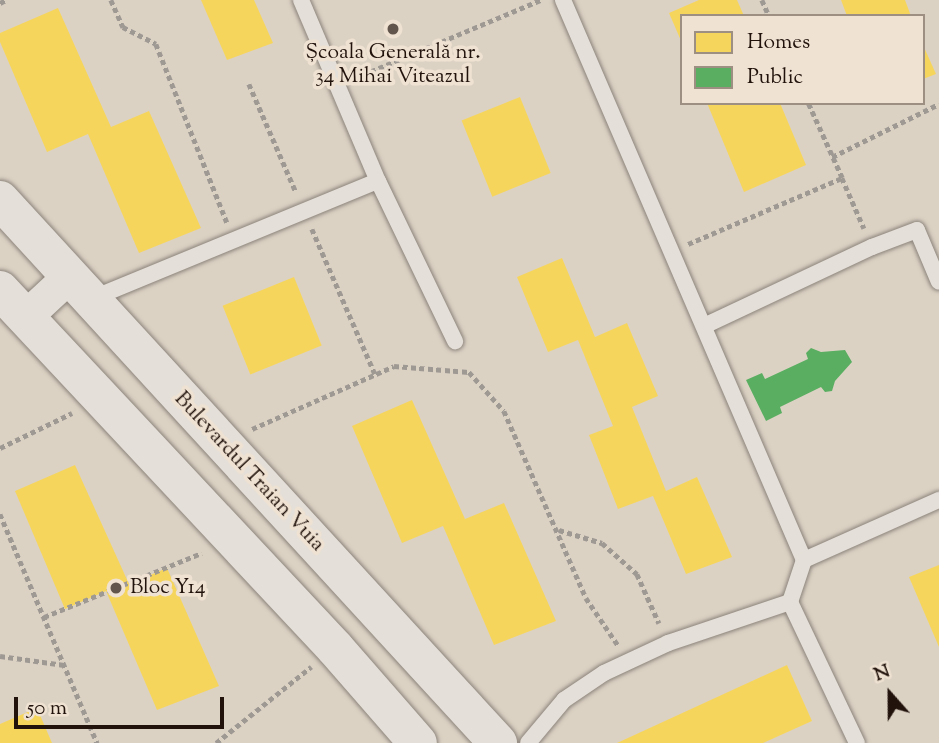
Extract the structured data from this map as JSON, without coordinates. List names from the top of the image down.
{
  "streets": {
    "main road": ["Bulevardul Traian Vuia"]
  },
  "places": ["Școala Generală nr. 34 Mihai Viteazul", "Bloc Y14"],
  "legend": ["Homes", "Public"],
  "scale_bar": "50 m",
  "north": "top"
}
